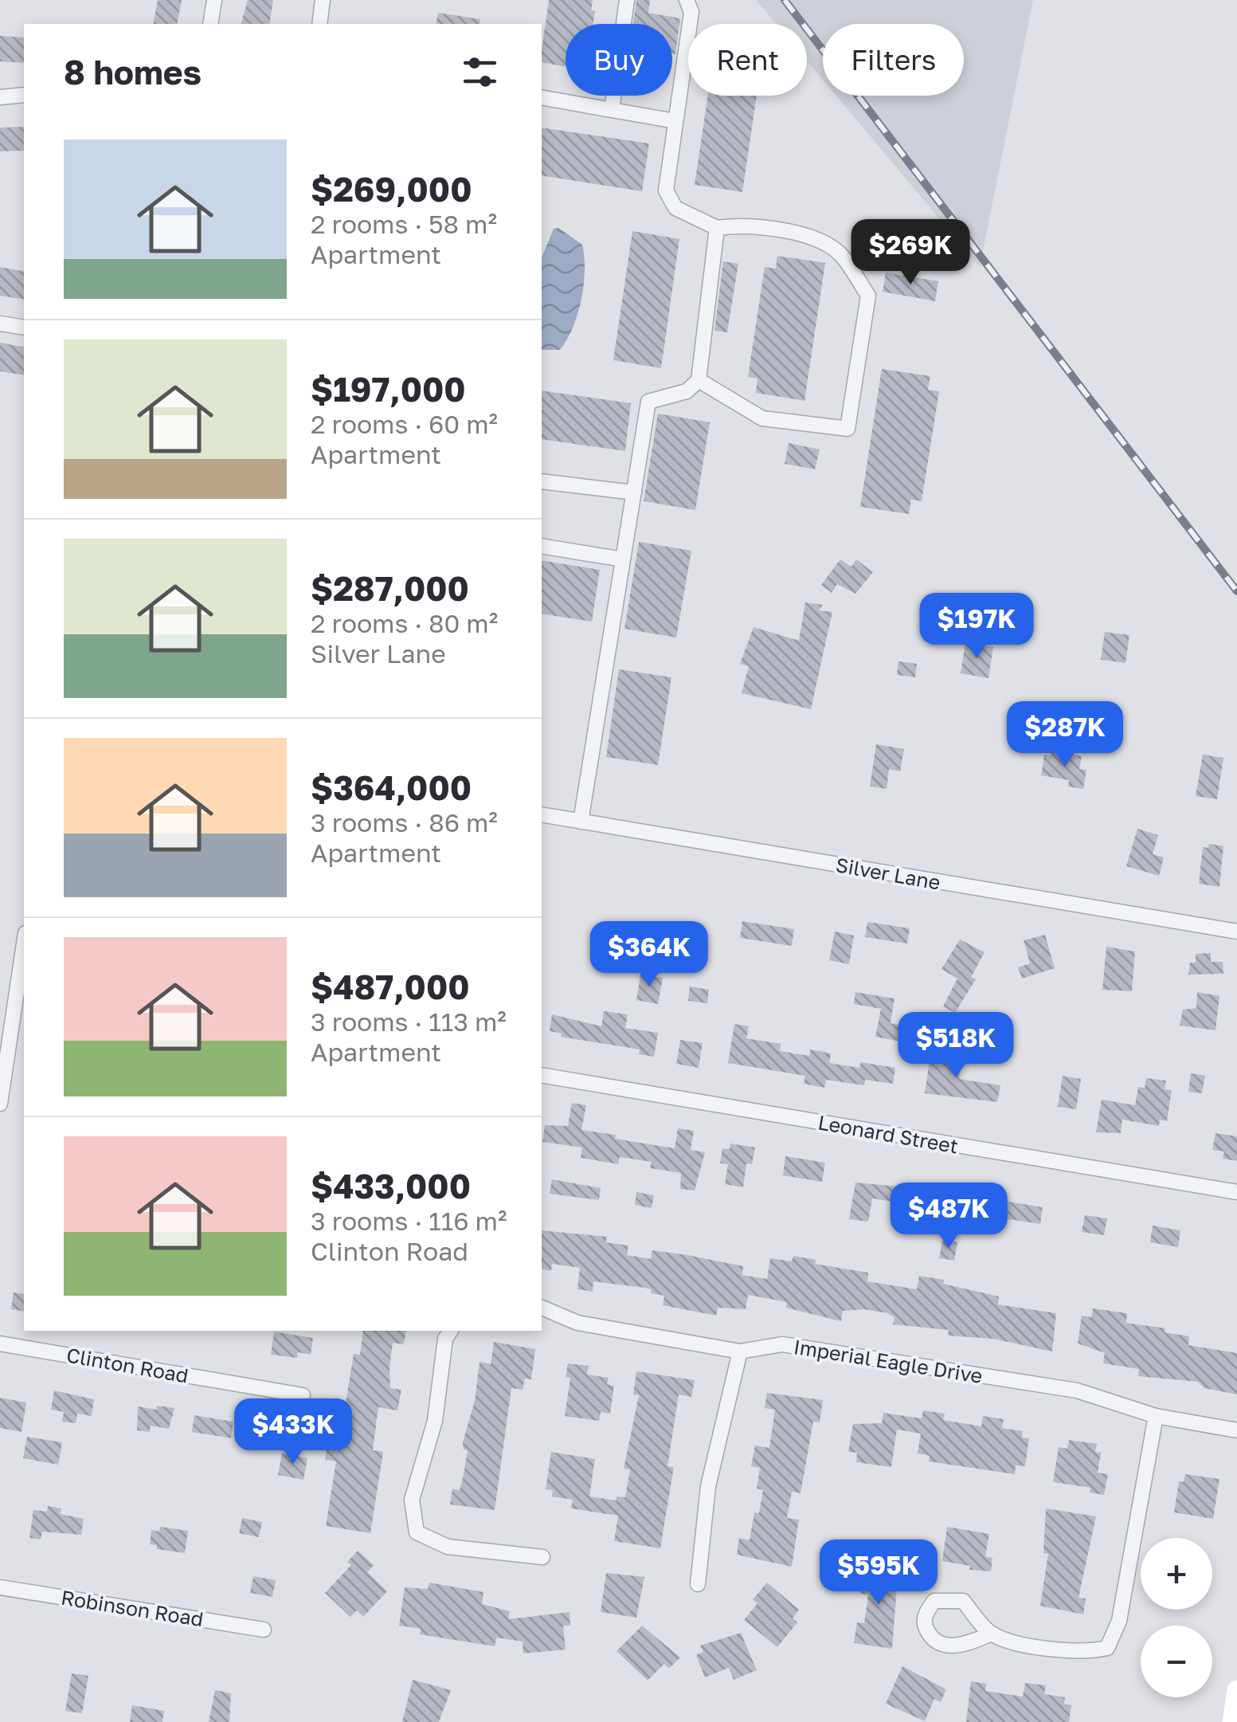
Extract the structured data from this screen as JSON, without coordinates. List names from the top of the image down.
{
  "streets": {
    "street": [
      "Silver Lane",
      "Leonard Street",
      "Imperial Eagle Drive",
      "Clinton Road",
      "Robinson Road"
    ]
  },
  "page": {
    "chip": ["Buy", "Rent", "Filters"],
    "heading": "8 homes",
    "list": [
      {
        "name": "$269,000",
        "note": "2 rooms · 58 m² · Apartment"
      },
      {
        "name": "$197,000",
        "note": "2 rooms · 60 m² · Apartment"
      },
      {
        "name": "$287,000",
        "note": "2 rooms · 80 m² · Silver Lane"
      },
      {
        "name": "$364,000",
        "note": "3 rooms · 86 m² · Apartment"
      },
      {
        "name": "$487,000",
        "note": "3 rooms · 113 m² · Apartment"
      },
      {
        "name": "$433,000",
        "note": "3 rooms · 116 m² · Clinton Road"
      }
    ],
    "price": [
      "$269K",
      "$197K",
      "$287K",
      "$364K",
      "$518K",
      "$487K",
      "$433K",
      "$595K"
    ],
    "map_buttons": ["+", "−"]
  }
}
